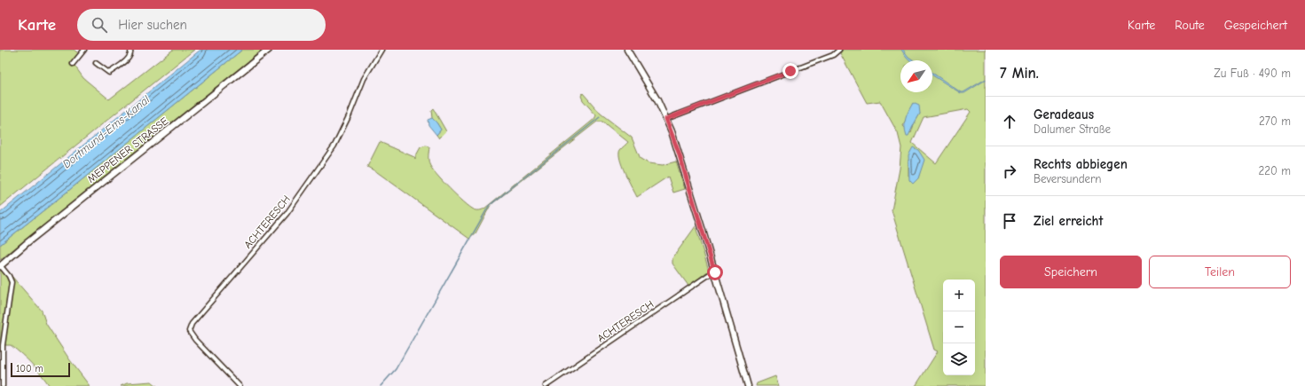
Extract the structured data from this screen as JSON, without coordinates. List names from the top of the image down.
{
  "streets": {
    "main road": ["MEPPENER STRASSE"],
    "street": ["ACHTERESCH"]
  },
  "water": ["Dortmund-Ems-Kanal"],
  "scale_bar": "100 m",
  "north": "bottom left",
  "page": {
    "header": "Karte",
    "search": "Hier suchen",
    "nav": ["Karte", "Route", "Gespeichert"],
    "heading": ["7 Min.", "Zu Fuß · 490 m"],
    "list": [
      ["Geradeaus", "Dalumer Straße", "270 m"],
      ["Rechts abbiegen", "Beversundern", "220 m"],
      "Ziel erreicht"
    ],
    "buttons": ["Speichern", "Teilen"],
    "map_buttons": ["+", "−"],
    "scale": "100 m"
  }
}
